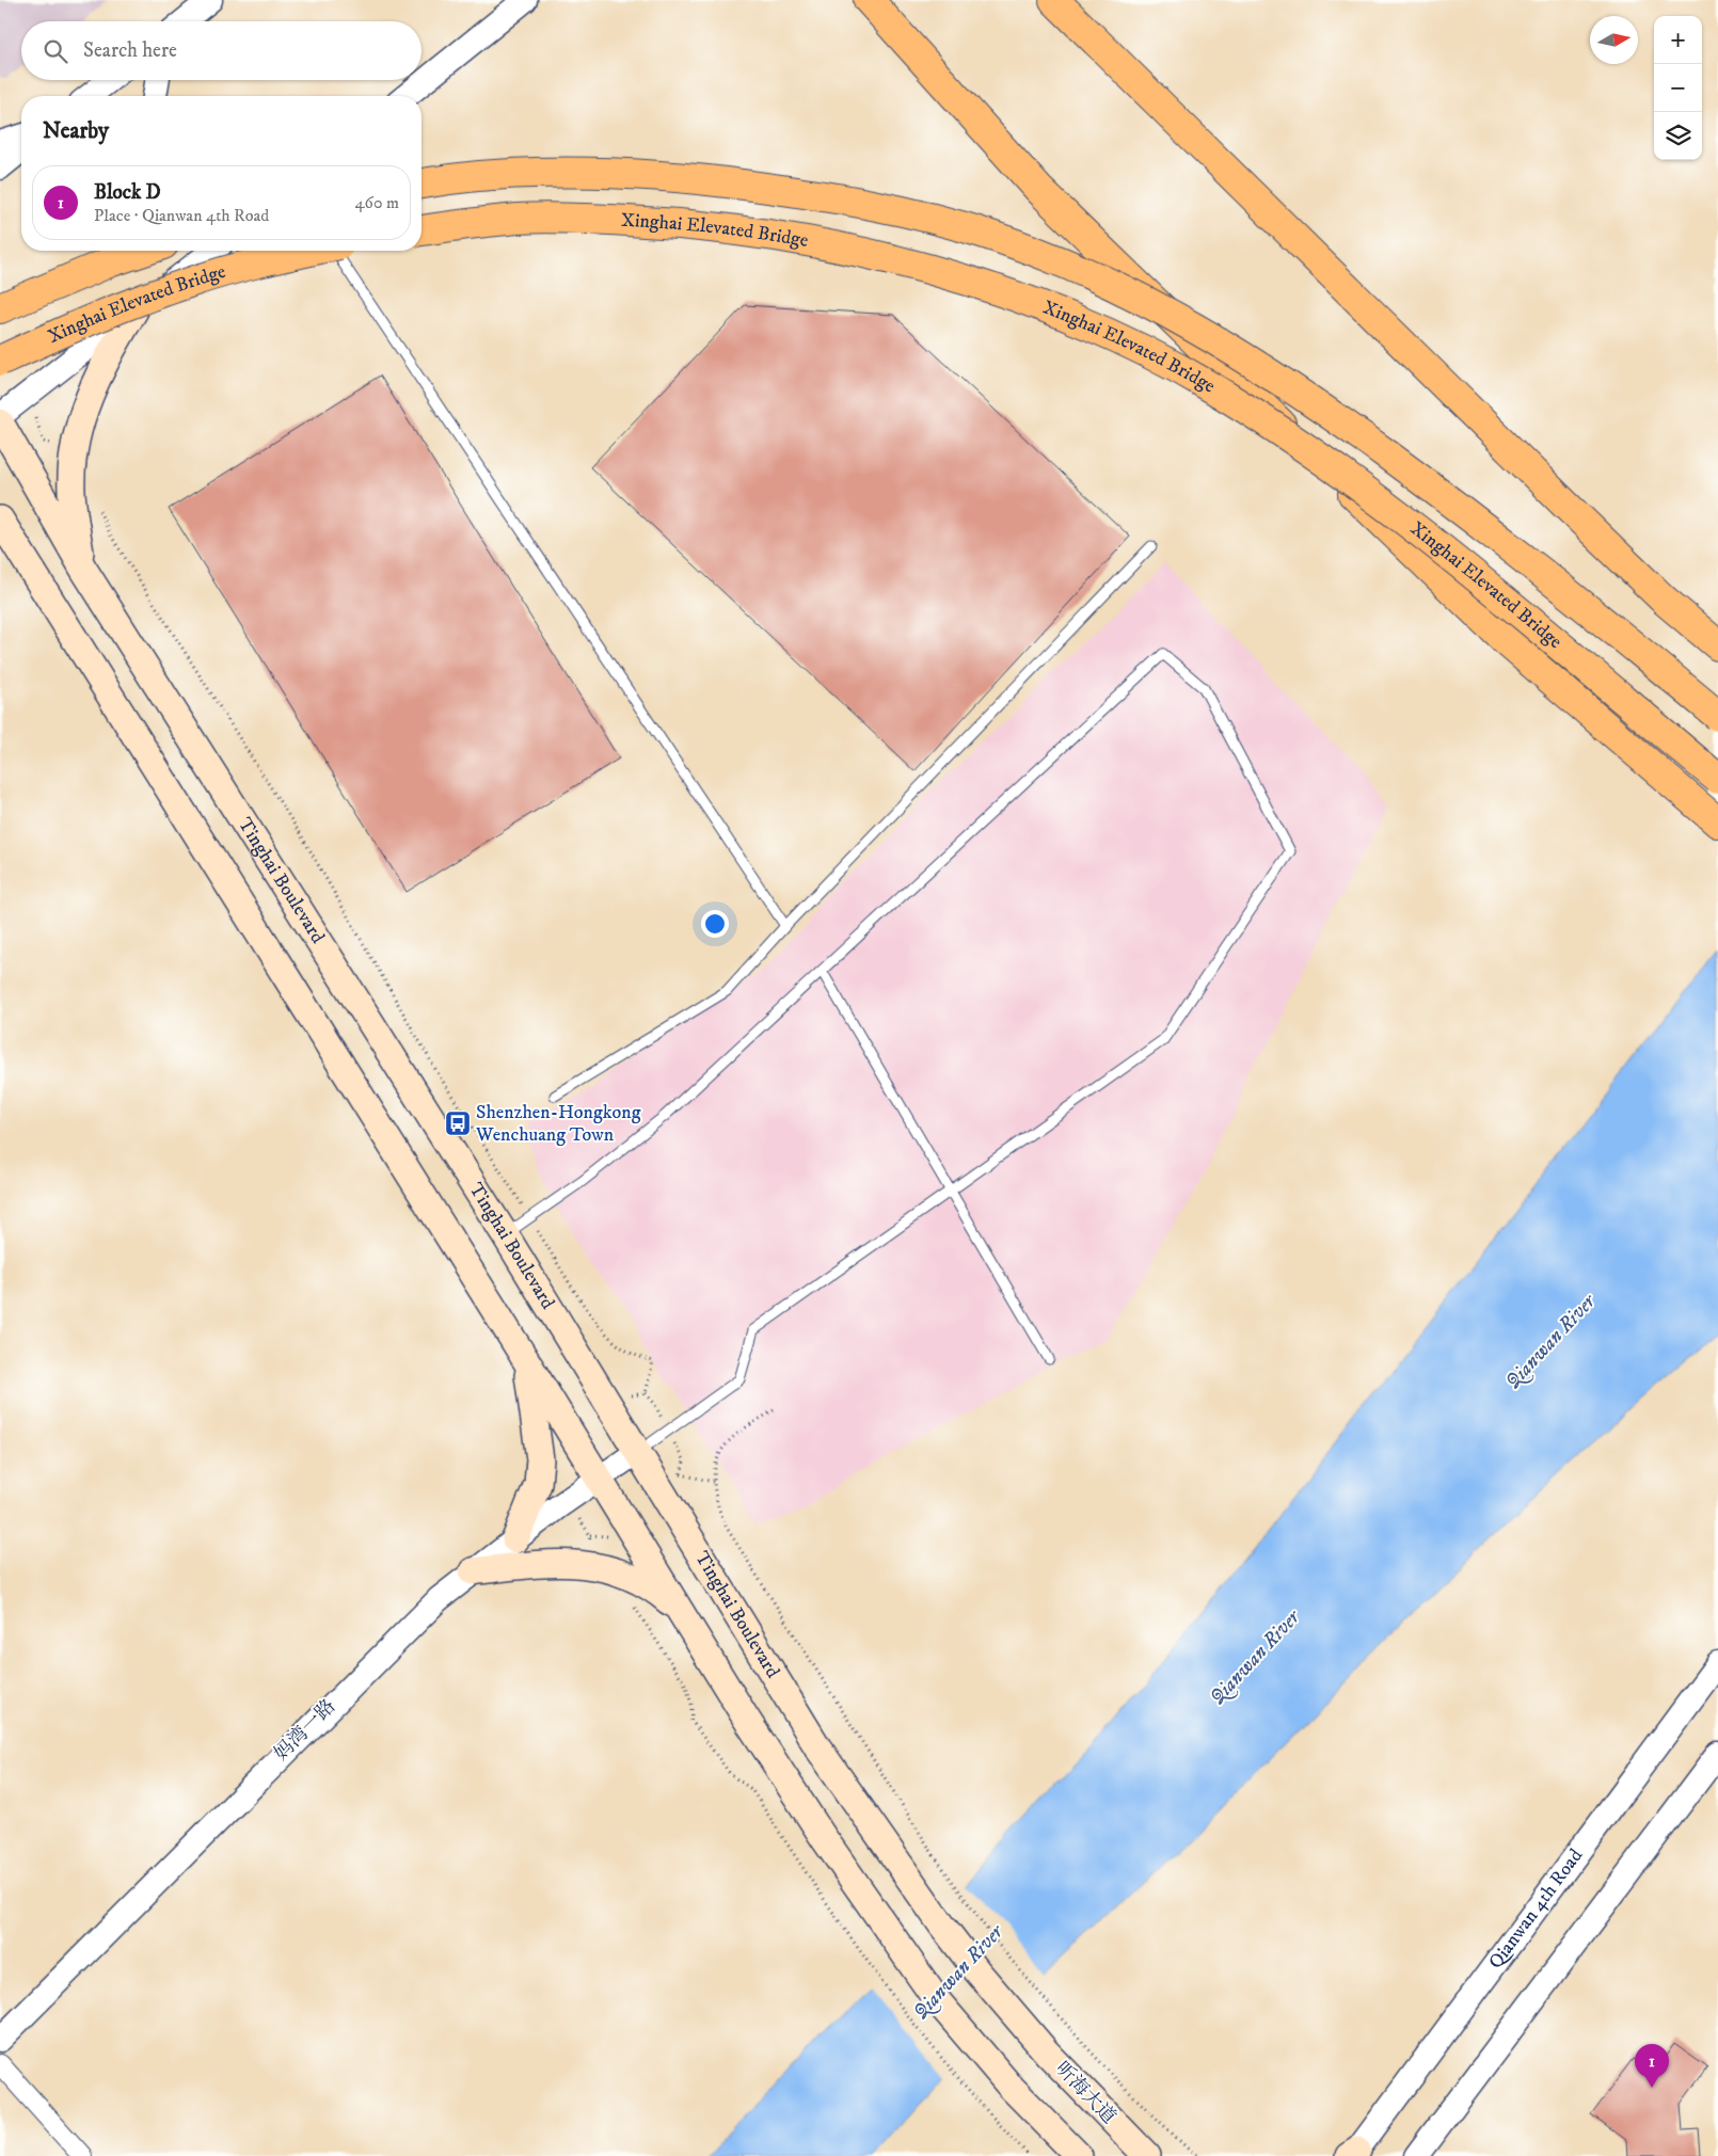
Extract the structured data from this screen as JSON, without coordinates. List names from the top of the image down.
{
  "streets": {
    "main road": ["Xinghai Elevated Bridge", "Tinghai Boulevard", "听海大道"],
    "street": ["妈湾一路", "Qianwan 4th Road"]
  },
  "crossings": [
    ["Tinghai Boulevard", "妈湾一路"],
    ["Tinghai Boulevard", "听海大道"]
  ],
  "water": ["Qianwan River"],
  "places": {
    "bus stop": ["Shenzhen-Hongkong Wenchuang Town"]
  },
  "north": "right",
  "page": {
    "map_buttons": ["+", "−"],
    "search": "Search here",
    "heading": "Nearby",
    "list": [
      {
        "mark": "1",
        "name": "Block D",
        "note": "Place · Qianwan 4th Road",
        "value": "460 m"
      }
    ],
    "pins": "1"
  }
}
